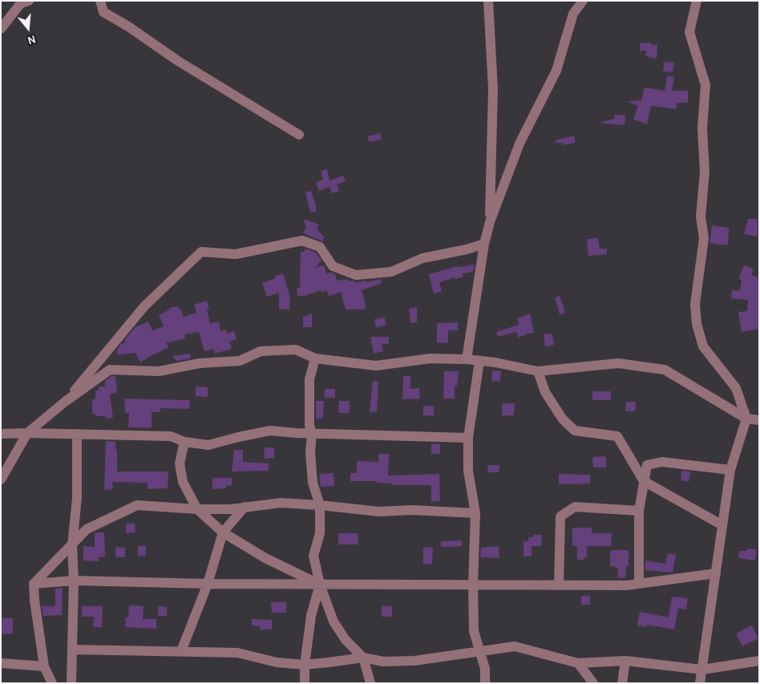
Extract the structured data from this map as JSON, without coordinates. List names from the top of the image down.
{
  "north": "bottom"
}
